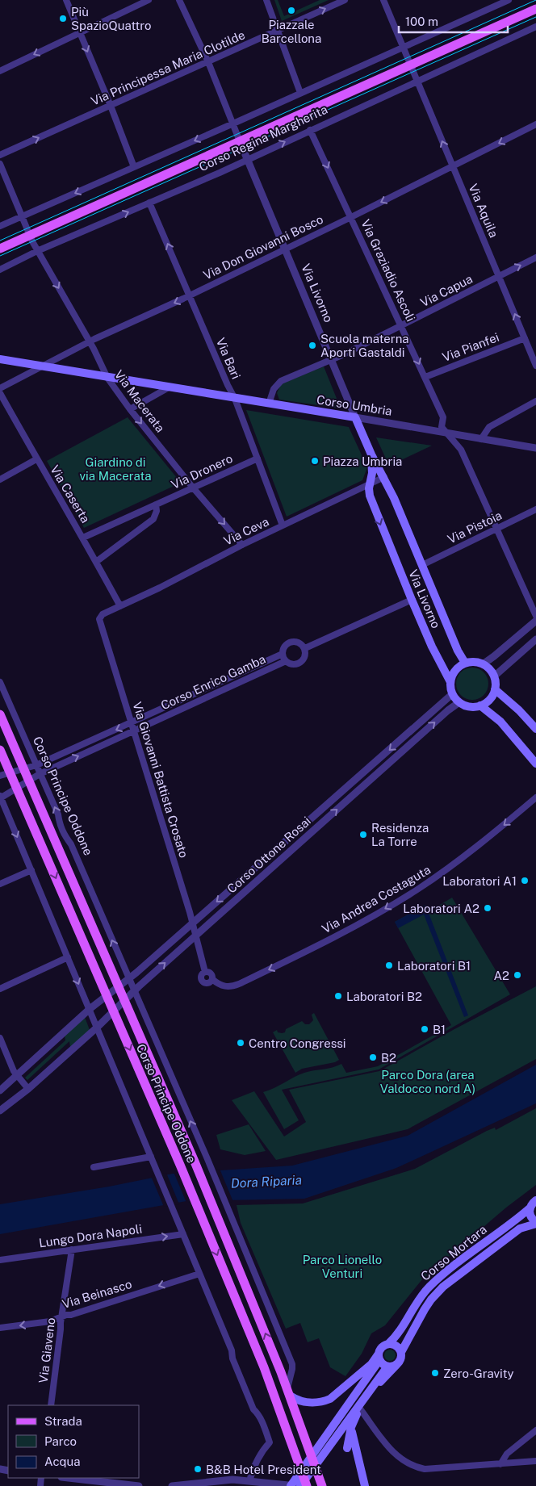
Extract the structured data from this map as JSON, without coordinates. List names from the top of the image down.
{
  "streets": {
    "main road": [
      "Corso Regina Margherita",
      "Via Livorno",
      "Corso Umbria",
      "Corso Principe Oddone",
      "Corso Mortara"
    ],
    "street": [
      "Via Principessa Maria Clotilde",
      "Via Aquila",
      "Via Don Giovanni Bosco",
      "Via Graziadio Ascoli",
      "Via Capua",
      "Via Pianfei",
      "Via Bari",
      "Via Macerata",
      "Via Dronero",
      "Via Caserta",
      "Via Pistoia",
      "Via Ceva",
      "Corso Enrico Gamba",
      "Via Giovanni Battista Crosato",
      "Corso Ottone Rosai",
      "Via Andrea Costaguta",
      "Lungo Dora Napoli",
      "Via Beinasco",
      "Via Giaveno"
    ]
  },
  "crossings": [
    ["Corso Regina Margherita", "Via Aquila"],
    ["Corso Regina Margherita", "Via Graziadio Ascoli"],
    ["Corso Regina Margherita", "Via Livorno"],
    ["Corso Regina Margherita", "Via Bari"],
    ["Corso Regina Margherita", "Via Macerata"],
    ["Via Aquila", "Via Don Giovanni Bosco"],
    ["Via Aquila", "Via Capua"],
    ["Via Aquila", "Via Pianfei"],
    ["Via Don Giovanni Bosco", "Via Graziadio Ascoli"],
    ["Via Don Giovanni Bosco", "Via Livorno"],
    ["Via Don Giovanni Bosco", "Via Bari"],
    ["Via Don Giovanni Bosco", "Via Macerata"],
    ["Via Don Giovanni Bosco", "Corso Umbria"],
    ["Via Graziadio Ascoli", "Via Capua"],
    ["Via Graziadio Ascoli", "Via Pianfei"],
    ["Via Graziadio Ascoli", "Corso Umbria"],
    ["Via Graziadio Ascoli", "Via Pistoia"],
    ["Via Capua", "Via Livorno"],
    ["Via Capua", "Corso Umbria"],
    ["Via Livorno", "Corso Umbria"],
    ["Via Livorno", "Via Pistoia"],
    ["Via Livorno", "Via Ceva"],
    ["Via Livorno", "Corso Ottone Rosai"],
    ["Via Bari", "Corso Umbria"],
    ["Via Bari", "Via Dronero"],
    ["Via Bari", "Via Ceva"],
    ["Via Macerata", "Corso Umbria"],
    ["Via Macerata", "Via Dronero"],
    ["Via Macerata", "Via Ceva"],
    ["Via Dronero", "Via Caserta"],
    ["Via Caserta", "Via Ceva"],
    ["Via Caserta", "Via Giovanni Battista Crosato"],
    ["Via Ceva", "Via Giovanni Battista Crosato"],
    ["Corso Enrico Gamba", "Via Giovanni Battista Crosato"],
    ["Corso Enrico Gamba", "Corso Principe Oddone"],
    ["Via Giovanni Battista Crosato", "Corso Ottone Rosai"],
    ["Via Giovanni Battista Crosato", "Via Andrea Costaguta"],
    ["Corso Principe Oddone", "Corso Ottone Rosai"],
    ["Lungo Dora Napoli", "Via Giaveno"],
    ["Via Beinasco", "Via Giaveno"]
  ],
  "one_way": [
    "Via Principessa Maria Clotilde",
    "Via Aquila",
    "Via Don Giovanni Bosco",
    "Via Macerata",
    "Via Andrea Costaguta",
    "Lungo Dora Napoli",
    "Via Beinasco"
  ],
  "water": ["Dora Riparia"],
  "parks": ["Giardino di via Macerata", "Parco Dora (area Valdocco nord A)", "Parco Lionello Venturi"],
  "places": [
    "Piazzale Barcellona",
    "Più SpazioQuattro",
    "Scuola materna Aporti Gastaldi",
    "Piazza Umbria",
    "Residenza La Torre",
    "Laboratori A1",
    "Laboratori A2",
    "Laboratori B1",
    "A2",
    "Laboratori B2",
    "B1",
    "Centro Congressi",
    "B2",
    "Zero-Gravity",
    "B&B Hotel President"
  ],
  "legend": ["Strada", "Parco", "Acqua"],
  "scale_bar": "100 m"
}
